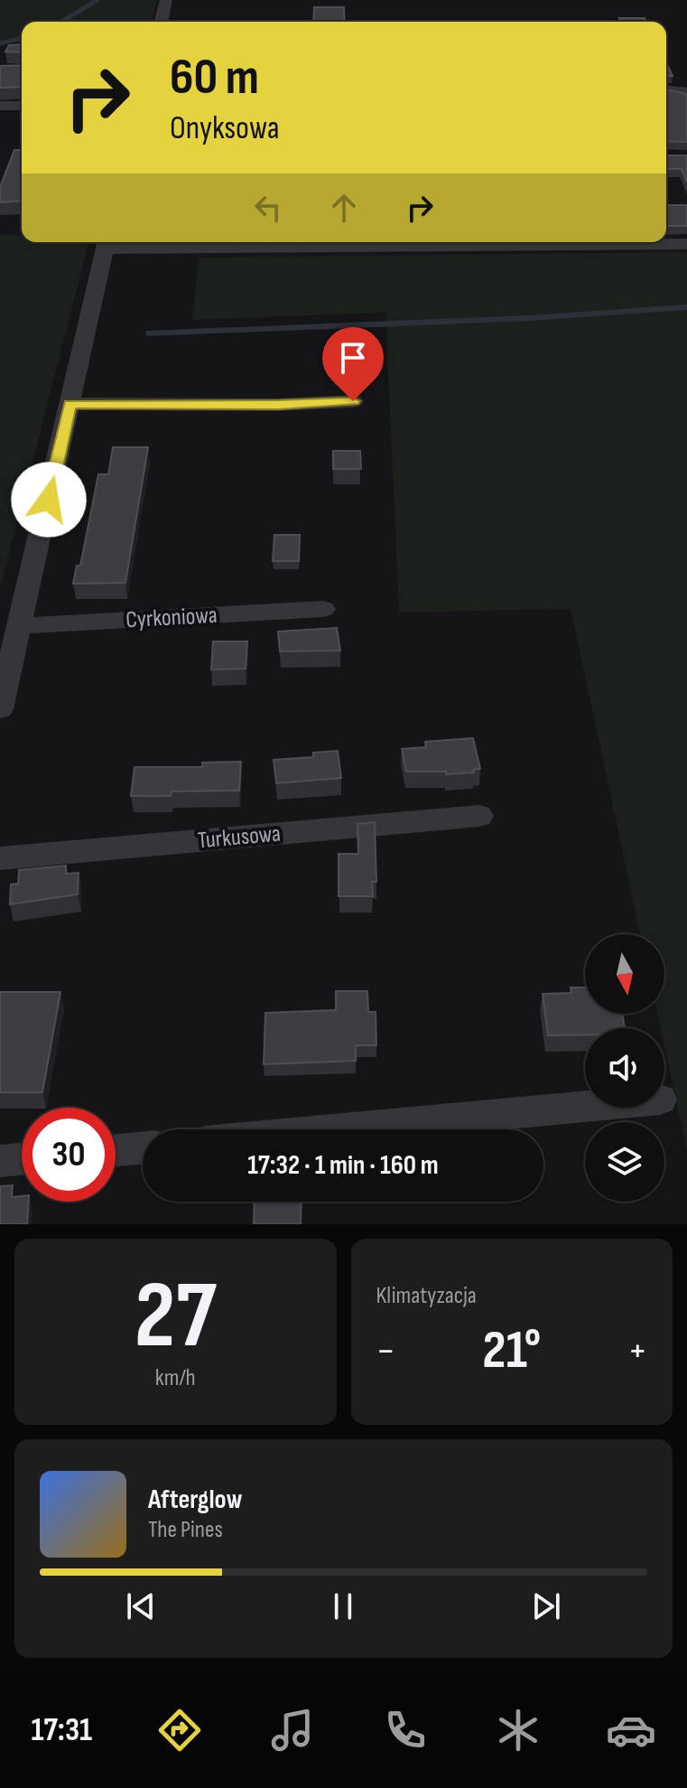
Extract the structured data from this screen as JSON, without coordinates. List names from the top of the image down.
{
  "streets": {
    "street": ["Cyrkoniowa", "Turkusowa"]
  },
  "north": "bottom",
  "page": {
    "turn": ["60 m", "Onyksowa"],
    "limit": "30",
    "trip": "17:32 · 1 min · 160 m",
    "tile": [
      ["27", "km/h"],
      "Klimatyzacja"
    ],
    "heat": ["−", "21°", "+"],
    "song": ["Afterglow", "The Pines"],
    "tabs": "17:31"
  }
}
